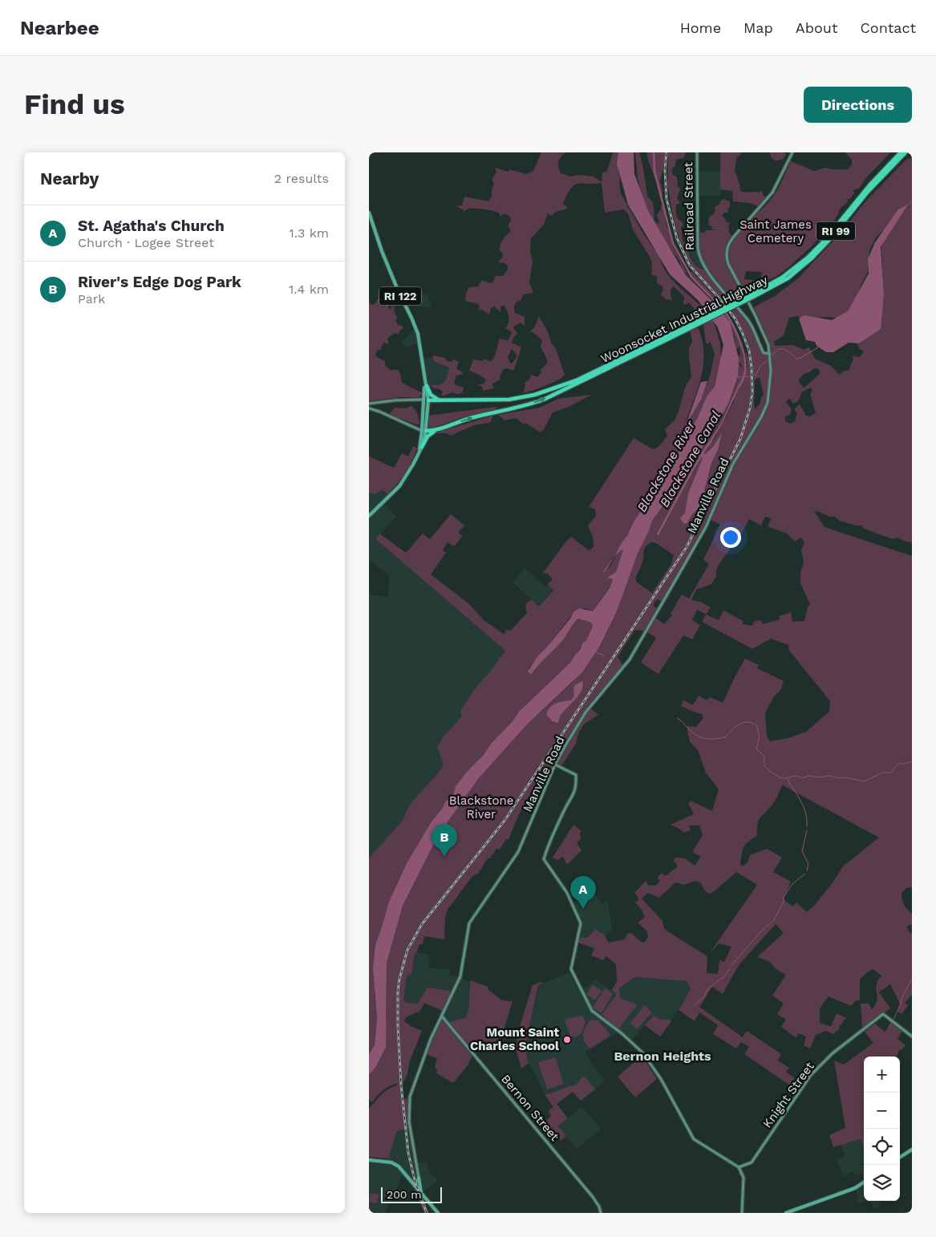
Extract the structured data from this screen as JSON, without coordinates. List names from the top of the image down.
{
  "streets": {
    "highway": ["RI 99", "Woonsocket Industrial Highway"],
    "main road": ["RI 122"],
    "street": [
      "Railroad Street",
      "Manville Road",
      "Knight Street",
      "Bernon Street"
    ]
  },
  "crossings": [
    ["Railroad Street", "Manville Road"],
    ["RI 122", "Woonsocket Industrial Highway"],
    ["Manville Road", "Bernon Street"]
  ],
  "districts": ["Bernon Heights"],
  "water": ["Blackstone Canal", "Blackstone River"],
  "parks": ["Saint James Cemetery", "Blackstone River"],
  "places": ["Mount Saint Charles School"],
  "scale_bar": "200 m",
  "page": {
    "header": "Nearbee",
    "nav": [
      "Home",
      "Map",
      "About",
      "Contact"
    ],
    "buttons": "Directions",
    "title": "Find us",
    "heading": ["Nearby", "2 results"],
    "list": [
      {
        "mark": "A",
        "name": "St. Agatha's Church",
        "note": "Church · Logee Street",
        "value": "1.3 km"
      },
      {
        "mark": "B",
        "name": "River's Edge Dog Park",
        "note": "Park",
        "value": "1.4 km"
      }
    ],
    "pins": ["B", "A"],
    "map_buttons": ["+", "−"],
    "scale": "200 m"
  }
}
